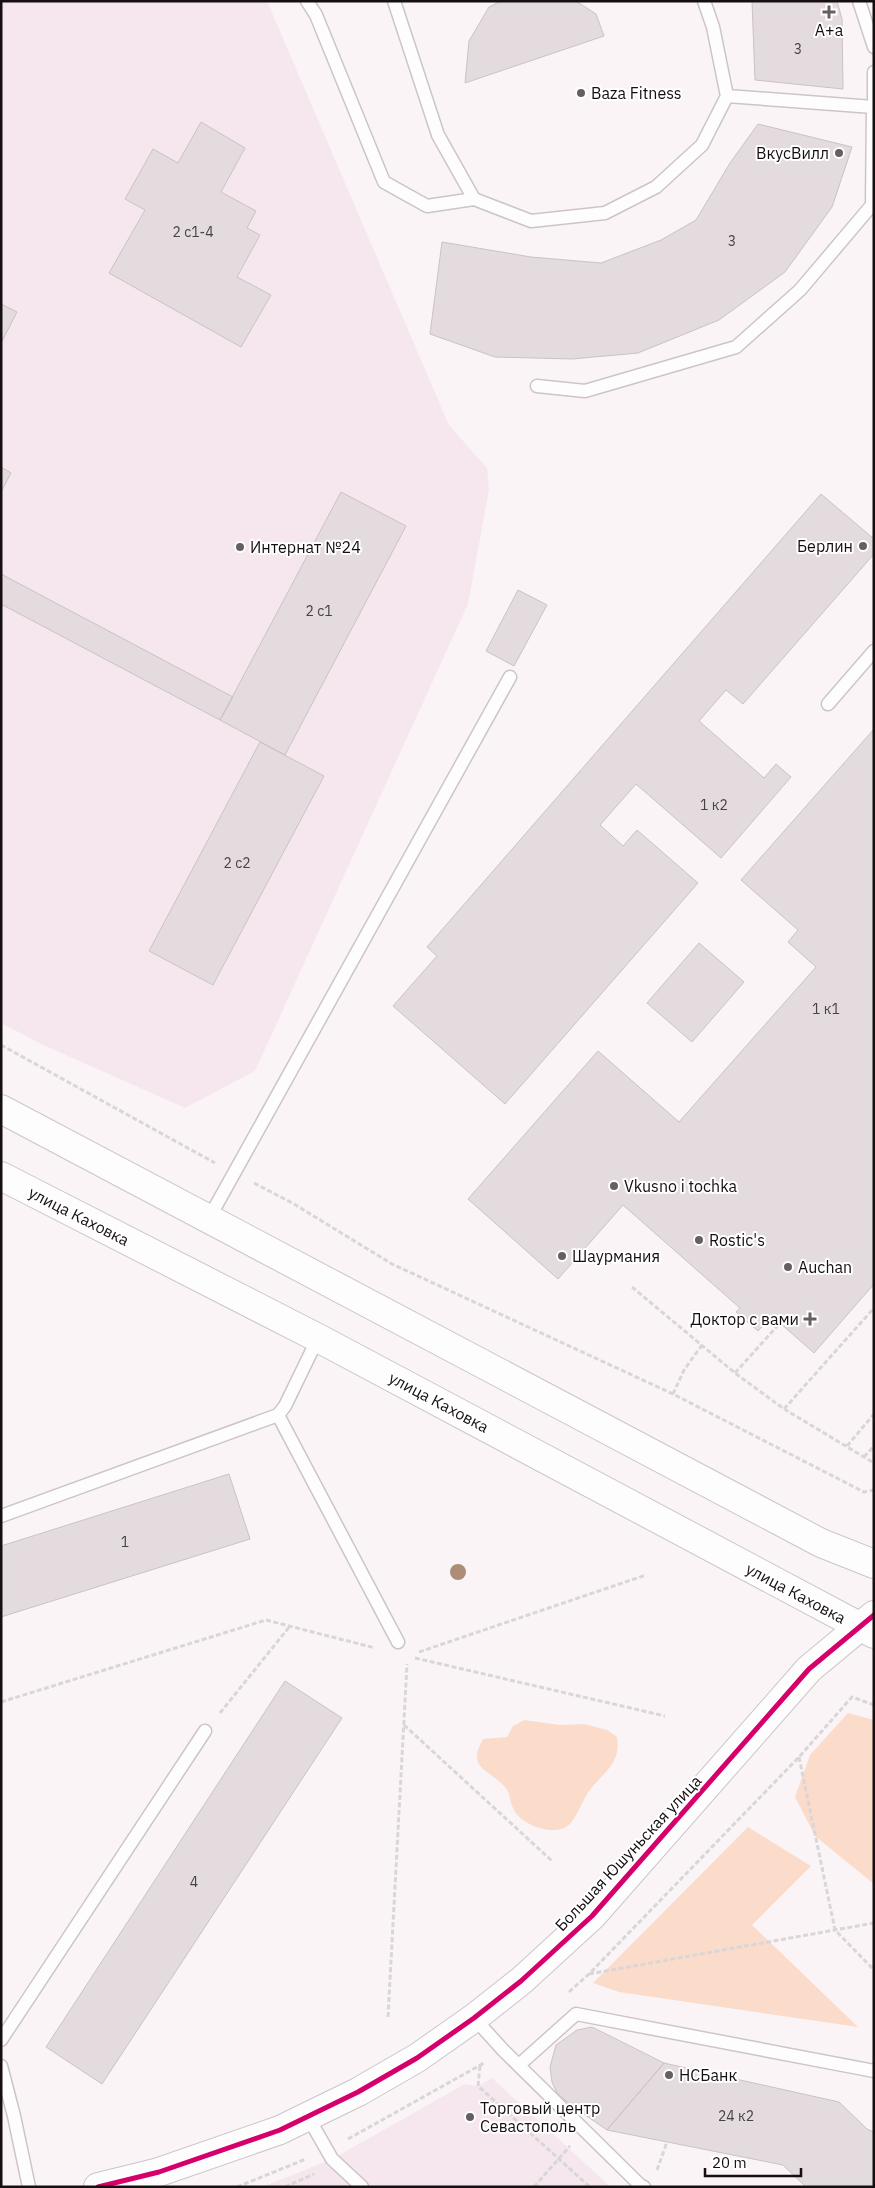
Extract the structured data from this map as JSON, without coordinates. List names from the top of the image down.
{
  "streets": {
    "main road": ["улица Каховка", "Большая Юшуньская улица"]
  },
  "crossings": [
    ["улица Каховка", "Большая Юшуньская улица"]
  ],
  "places": {
    "health": ["А+а", "Доктор с вами"],
    "other": [
      "Baza Fitness",
      "ВкусВилл",
      "Берлин",
      "Интернат №24",
      "Vkusno i tochka",
      "Rostic's",
      "Шаурмания",
      "Auchan",
      "НСБанк",
      "Торговый центр Севастополь"
    ]
  },
  "house_numbers": [
    "3",
    "2 с1-4",
    "3",
    "2 с1",
    "1 к2",
    "2 с2",
    "1 к1",
    "1",
    "4",
    "24 к2"
  ],
  "scale_bar": "20 m"
}
